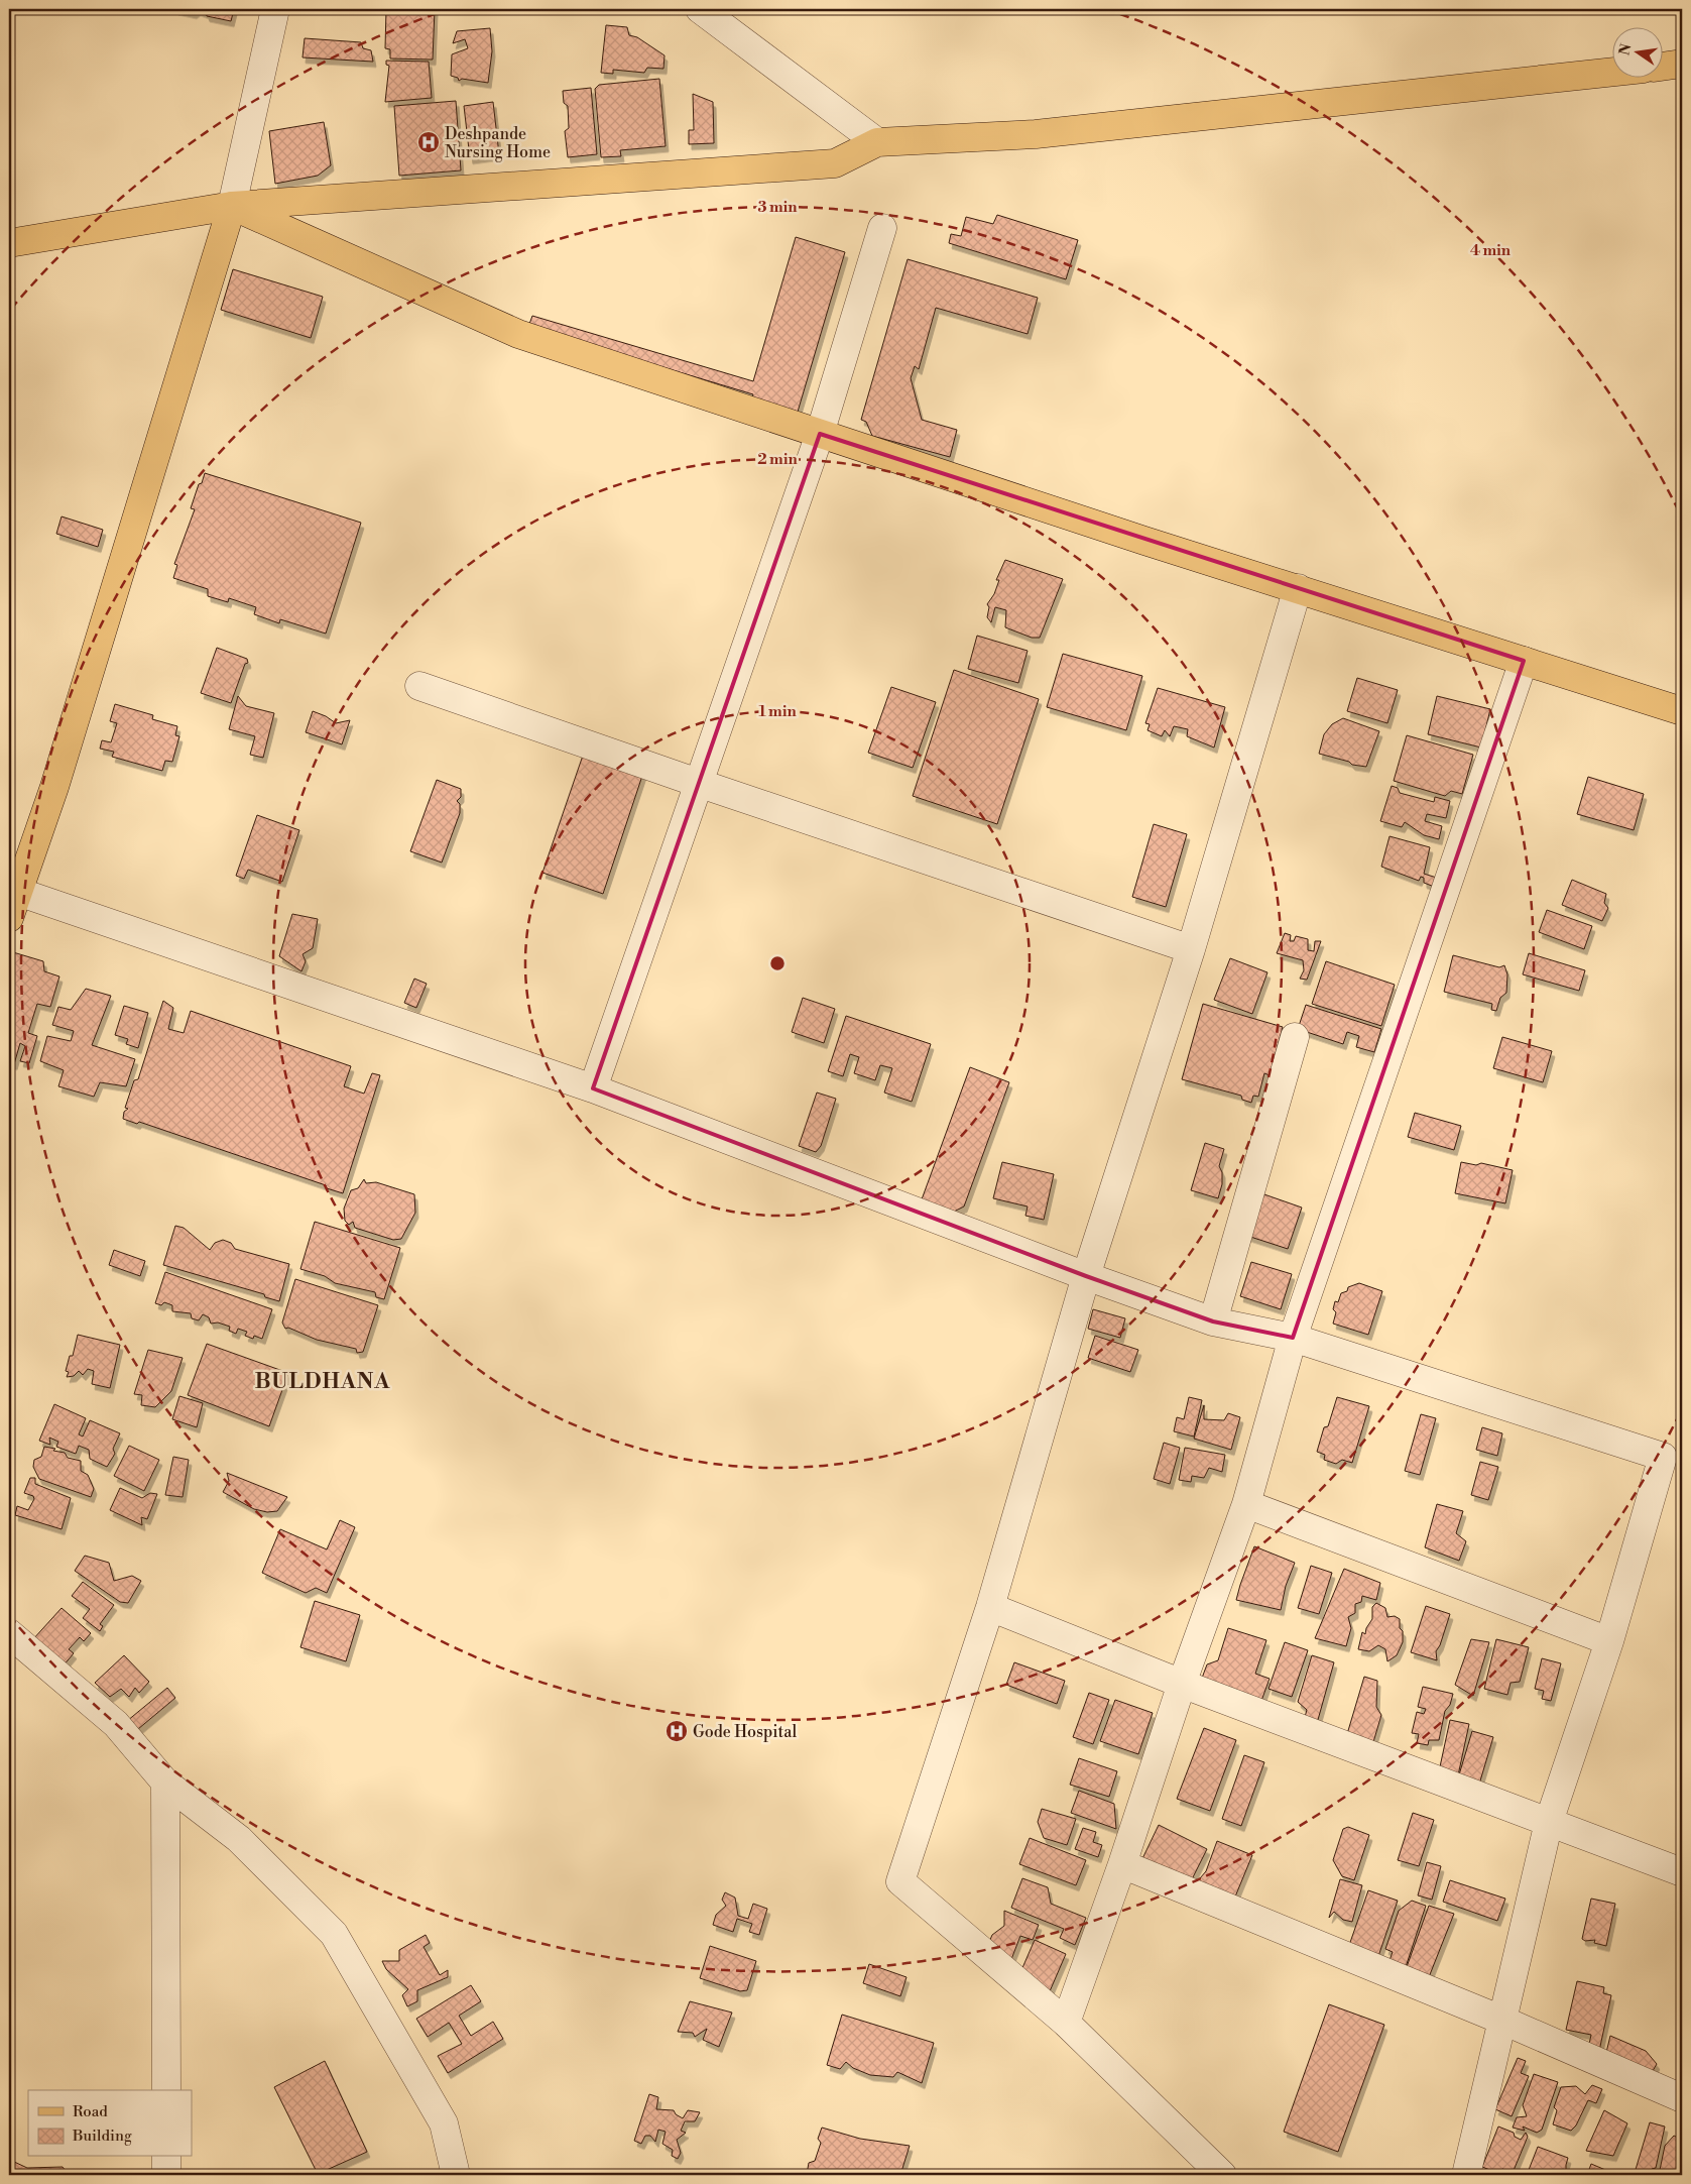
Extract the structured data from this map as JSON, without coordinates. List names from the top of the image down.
{
  "districts": ["BULDHANA"],
  "places": {
    "hospital": ["Deshpande Nursing Home", "Gode Hospital"]
  },
  "legend": ["Road", "Building"],
  "north": "left",
  "rings": [
    "3 min",
    "4 min",
    "2 min",
    "1 min"
  ]
}
